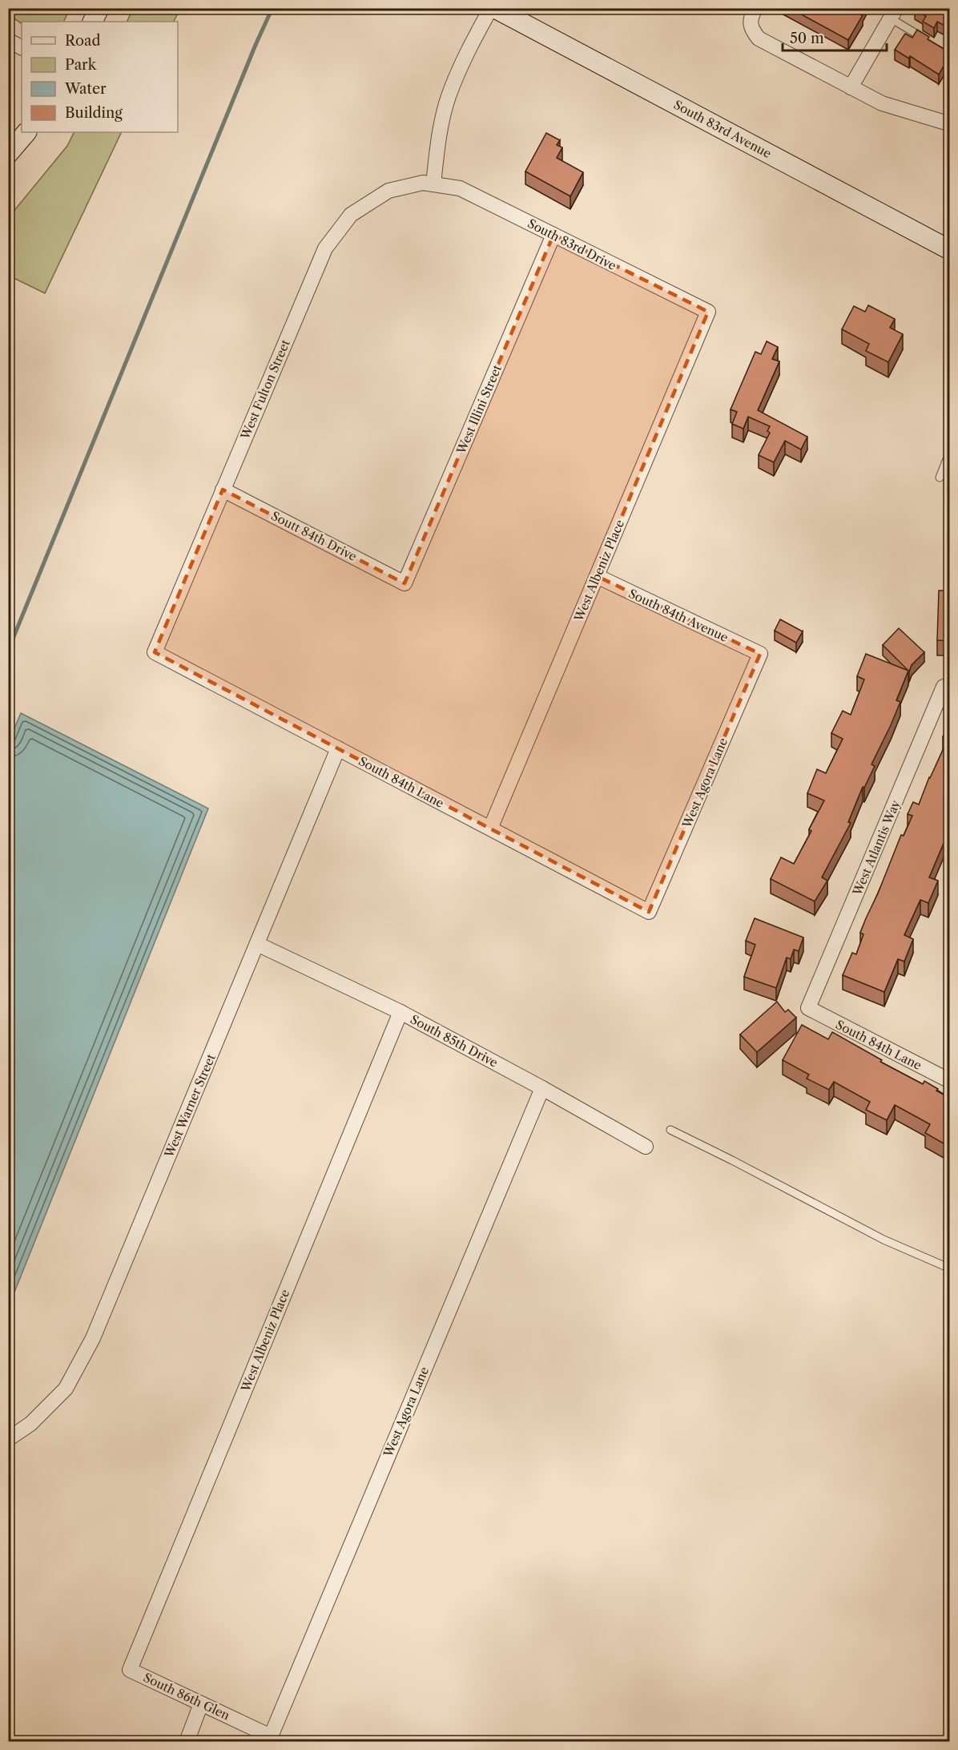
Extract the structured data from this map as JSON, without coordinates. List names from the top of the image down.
{
  "streets": {
    "main road": ["South 83rd Avenue"],
    "street": [
      "South 83rd Drive",
      "West Fulton Street",
      "West Illini Street",
      "Soutt 84th Drive",
      "West Albeniz Place",
      "South 84th Avenue",
      "South 84th Lane",
      "West Agora Lane",
      "West Atlantis Way",
      "South 85th Drive",
      "West Warner Street",
      "South 86th Glen"
    ]
  },
  "crossings": [
    ["South 83rd Drive", "West Fulton Street"],
    ["South 83rd Drive", "West Illini Street"],
    ["South 83rd Drive", "West Albeniz Place"],
    ["West Fulton Street", "Soutt 84th Drive"],
    ["West Fulton Street", "South 84th Lane"],
    ["West Illini Street", "Soutt 84th Drive"],
    ["West Albeniz Place", "South 84th Avenue"],
    ["West Albeniz Place", "South 84th Lane"],
    ["West Albeniz Place", "South 85th Drive"],
    ["West Albeniz Place", "South 86th Glen"],
    ["South 84th Avenue", "West Agora Lane"],
    ["South 84th Lane", "West Agora Lane"],
    ["South 84th Lane", "West Atlantis Way"],
    ["South 84th Lane", "West Warner Street"],
    ["West Agora Lane", "South 85th Drive"],
    ["West Agora Lane", "South 86th Glen"],
    ["South 85th Drive", "West Warner Street"]
  ],
  "legend": [
    "Road",
    "Park",
    "Water",
    "Building"
  ],
  "scale_bar": "50 m"
}
